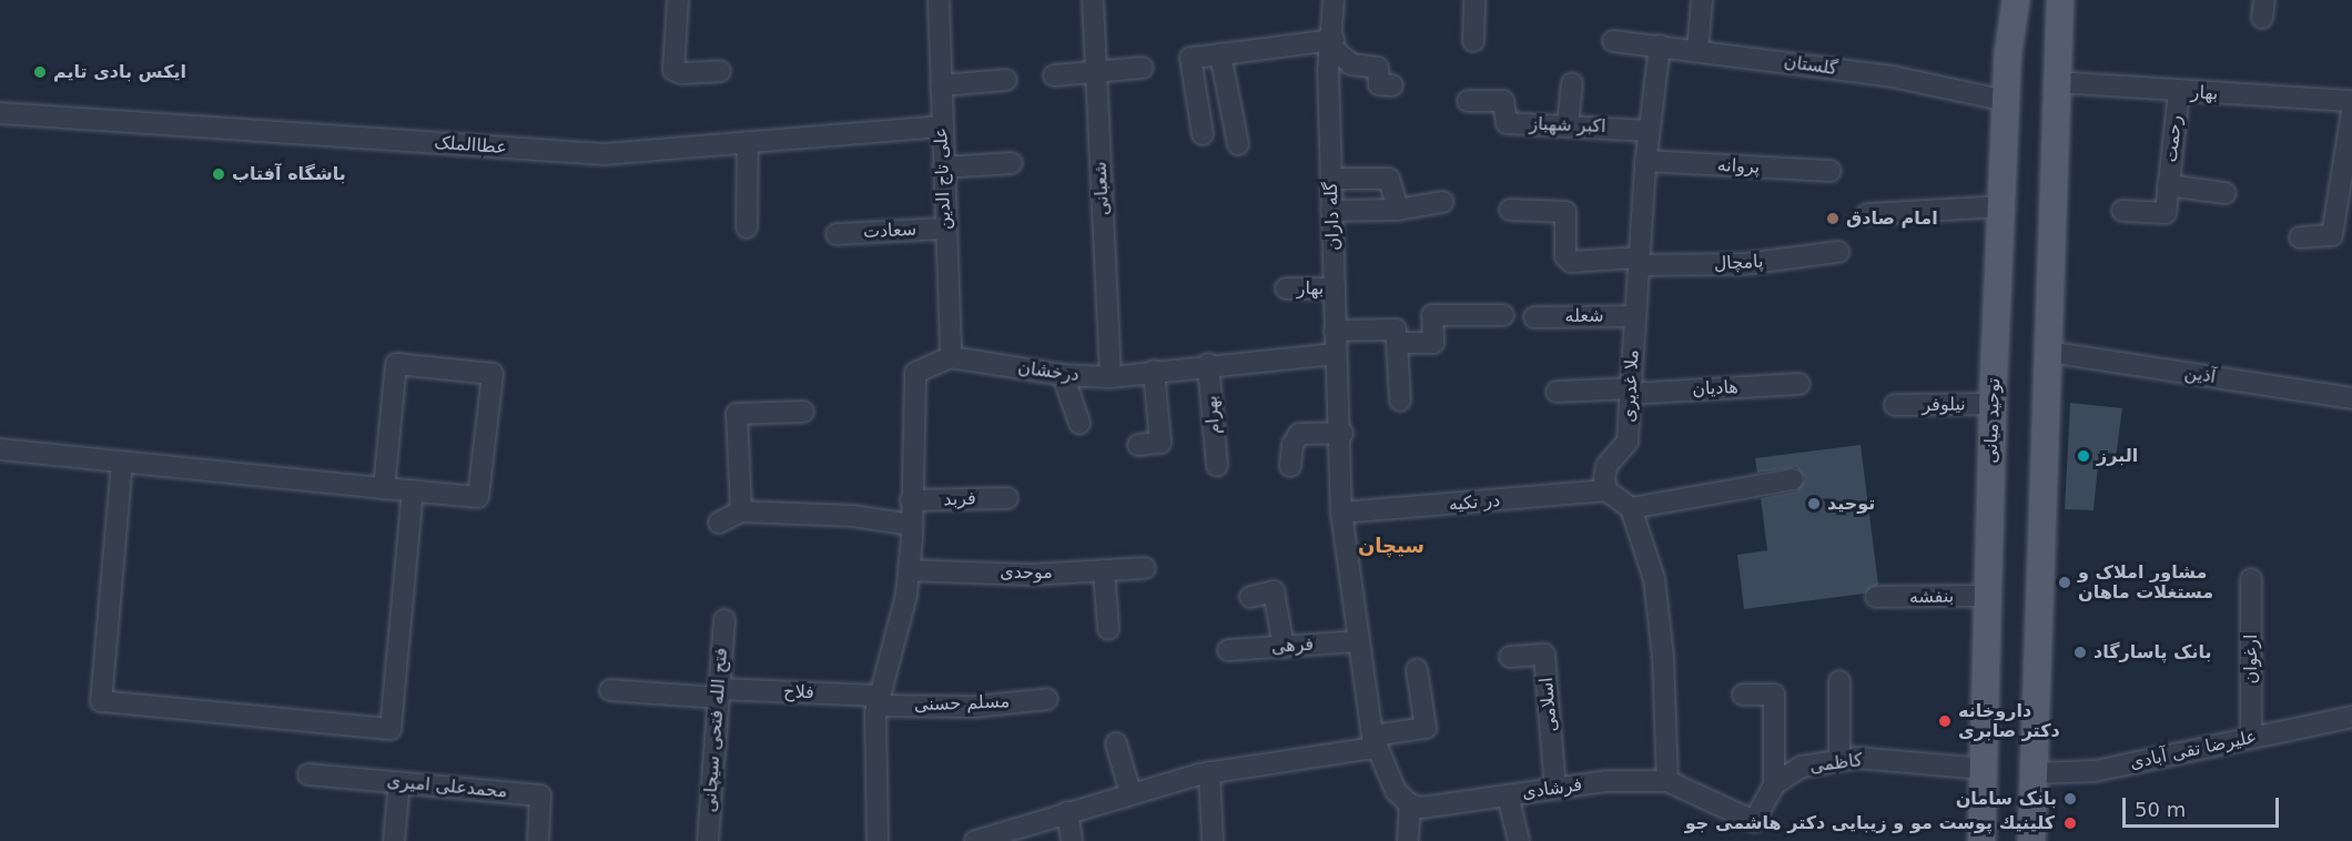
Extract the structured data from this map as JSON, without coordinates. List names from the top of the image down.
{
  "streets": {
    "main road": ["توحید میانی"],
    "street": [
      "گلستان",
      "بهار",
      "اکبر شهباز",
      "رحمت",
      "عطاالملک",
      "پروانه",
      "علی تاج الدین",
      "شعبانی",
      "گله داران",
      "سعادت",
      "پامچال",
      "شعله",
      "درخشان",
      "آذین",
      "ملا غدیری",
      "هادیان",
      "نیلوفر",
      "بهرام",
      "فربد",
      "در تکیه",
      "موحدی",
      "بنفشه",
      "فرهی",
      "ارغوان",
      "فلاح",
      "مسلم حسنی",
      "اسلامی",
      "فتح الله فتحی سیچانی",
      "علیرضا تقی آبادی",
      "کاظمی",
      "محمدعلی امیری",
      "فرشادی"
    ]
  },
  "crossings": [
    ["گلستان", "ملا غدیری"],
    ["گلستان", "توحید میانی"],
    ["بهار", "رحمت"],
    ["بهار", "گله داران"],
    ["اکبر شهباز", "ملا غدیری"],
    ["عطاالملک", "علی تاج الدین"],
    ["پروانه", "ملا غدیری"],
    ["علی تاج الدین", "سعادت"],
    ["علی تاج الدین", "درخشان"],
    ["شعبانی", "درخشان"],
    ["گله داران", "درخشان"],
    ["گله داران", "در تکیه"],
    ["گله داران", "فرهی"],
    ["پامچال", "ملا غدیری"],
    ["شعله", "ملا غدیری"],
    ["درخشان", "بهرام"],
    ["ملا غدیری", "هادیان"],
    ["ملا غدیری", "در تکیه"],
    ["نیلوفر", "توحید میانی"],
    ["توحید میانی", "بنفشه"],
    ["توحید میانی", "کاظمی"],
    ["ارغوان", "علیرضا تقی آبادی"],
    ["فلاح", "مسلم حسنی"],
    ["فلاح", "فتح الله فتحی سیچانی"],
    ["اسلامی", "فرشادی"],
    ["کاظمی", "فرشادی"]
  ],
  "districts": ["سیچان"],
  "places": [
    "ایکس بادی تایم",
    "باشگاه آفتاب",
    "امام صادق",
    "البرز",
    "توحید",
    "مشاور املاک و مستغلات ماهان",
    "بانک پاسارگاد",
    "داروخانه دکتر صابری",
    "بانک سامان",
    "كلينيك پوست مو و زيبايى دکتر هاشمی جو"
  ],
  "scale_bar": "50 m"
}
